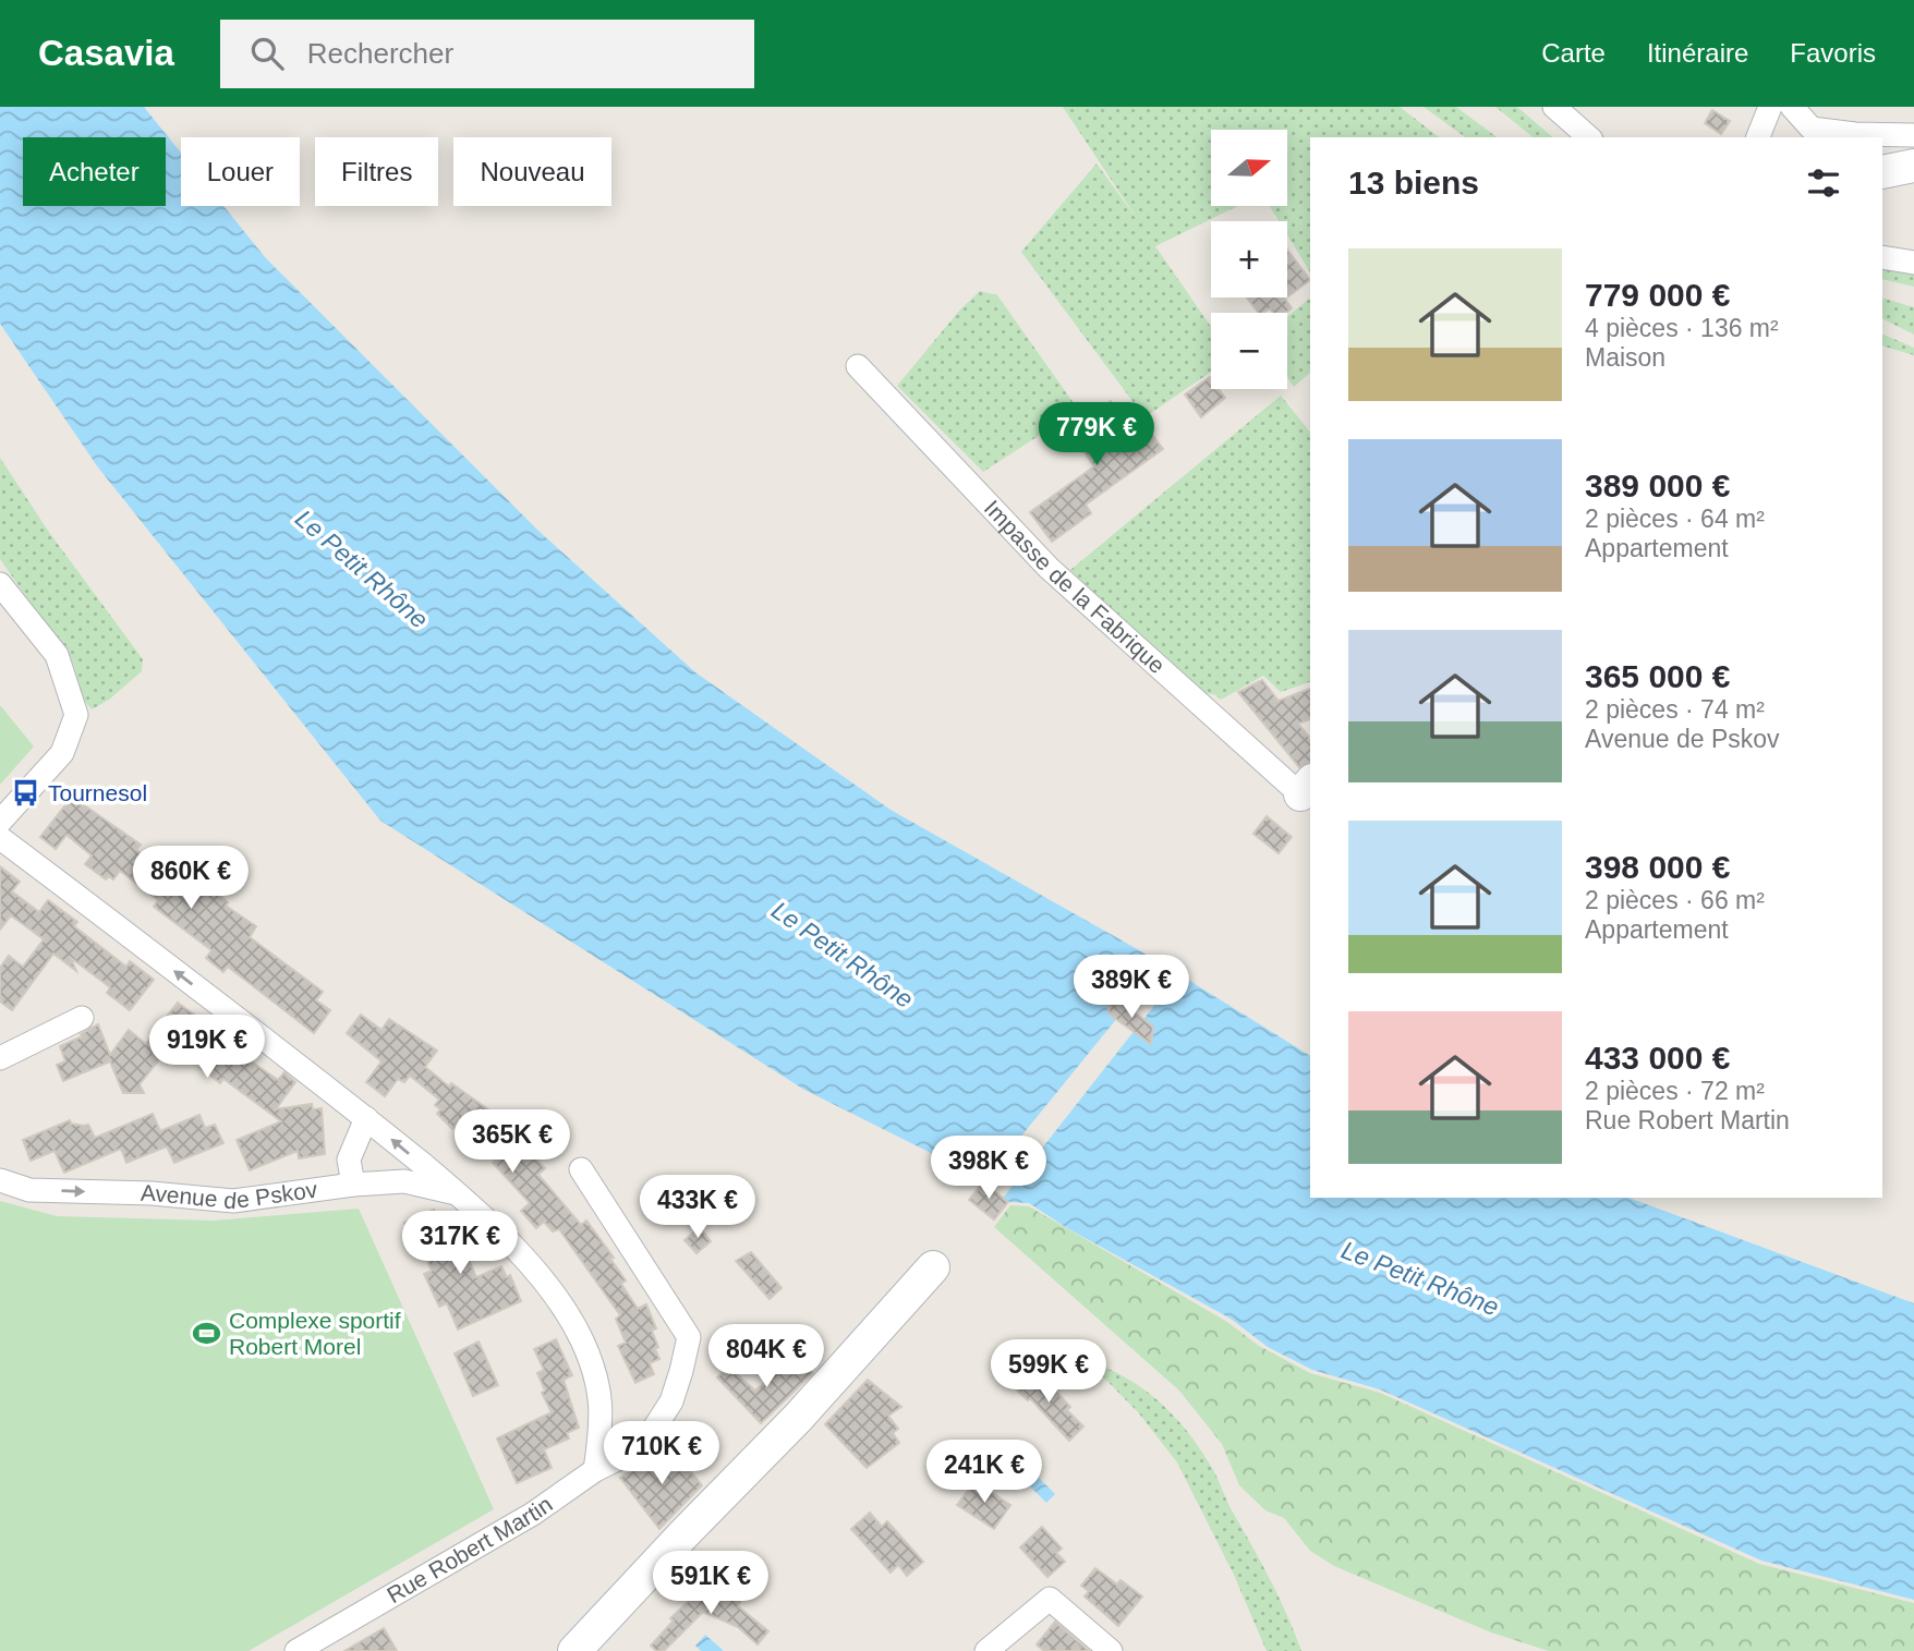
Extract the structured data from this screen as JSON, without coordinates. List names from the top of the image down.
{
  "streets": {
    "street": ["Impasse de la Fabrique", "Avenue de Pskov", "Rue Robert Martin"]
  },
  "crossings": [
    ["Avenue de Pskov", "Rue Robert Martin"]
  ],
  "water": ["Le Petit Rhône"],
  "places": {
    "bus stop": ["Tournesol"],
    "sports": ["Complexe sportif Robert Morel"]
  },
  "north": "right",
  "page": {
    "header": "Casavia",
    "search": "Rechercher",
    "nav": ["Carte", "Itinéraire", "Favoris"],
    "map_buttons": ["+", "−"],
    "chip": [
      "Acheter",
      "Louer",
      "Filtres",
      "Nouveau"
    ],
    "heading": "13 biens",
    "list": [
      {
        "name": "779 000 €",
        "note": "4 pièces · 136 m² · Maison"
      },
      {
        "name": "389 000 €",
        "note": "2 pièces · 64 m² · Appartement"
      },
      {
        "name": "365 000 €",
        "note": "2 pièces · 74 m² · Avenue de Pskov"
      },
      {
        "name": "398 000 €",
        "note": "2 pièces · 66 m² · Appartement"
      },
      {
        "name": "433 000 €",
        "note": "2 pièces · 72 m² · Rue Robert Martin"
      }
    ],
    "price": [
      "779K €",
      "860K €",
      "389K €",
      "919K €",
      "365K €",
      "398K €",
      "433K €",
      "317K €",
      "804K €",
      "599K €",
      "710K €",
      "241K €",
      "591K €"
    ]
  }
}
